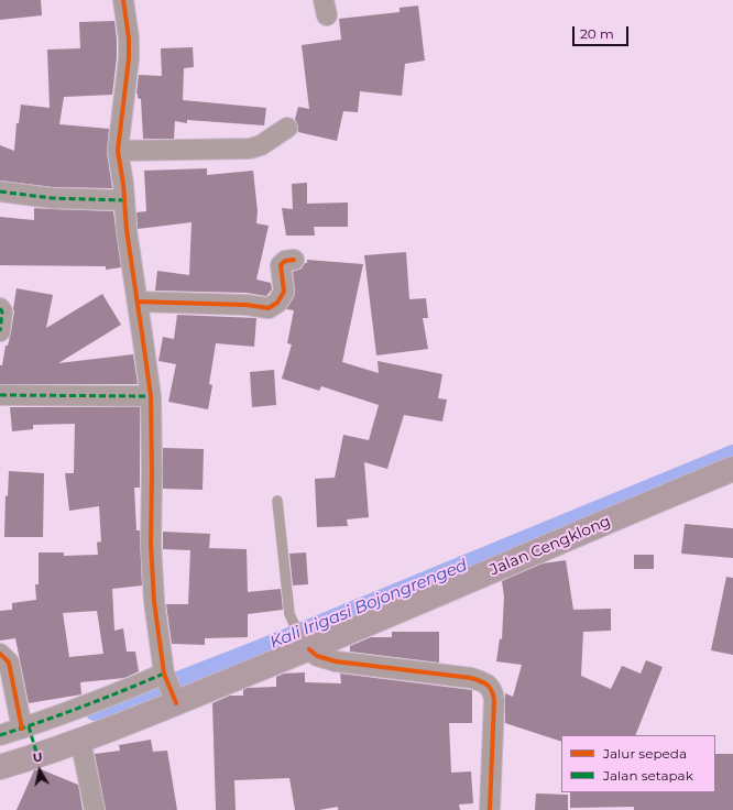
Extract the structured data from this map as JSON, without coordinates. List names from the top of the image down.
{
  "streets": {
    "main road": ["Jalan Cengklong"]
  },
  "water": ["Kali Irigasi Bojongrenged"],
  "legend": ["Jalur sepeda", "Jalan setapak"],
  "scale_bar": "20 m",
  "north": "top"
}
